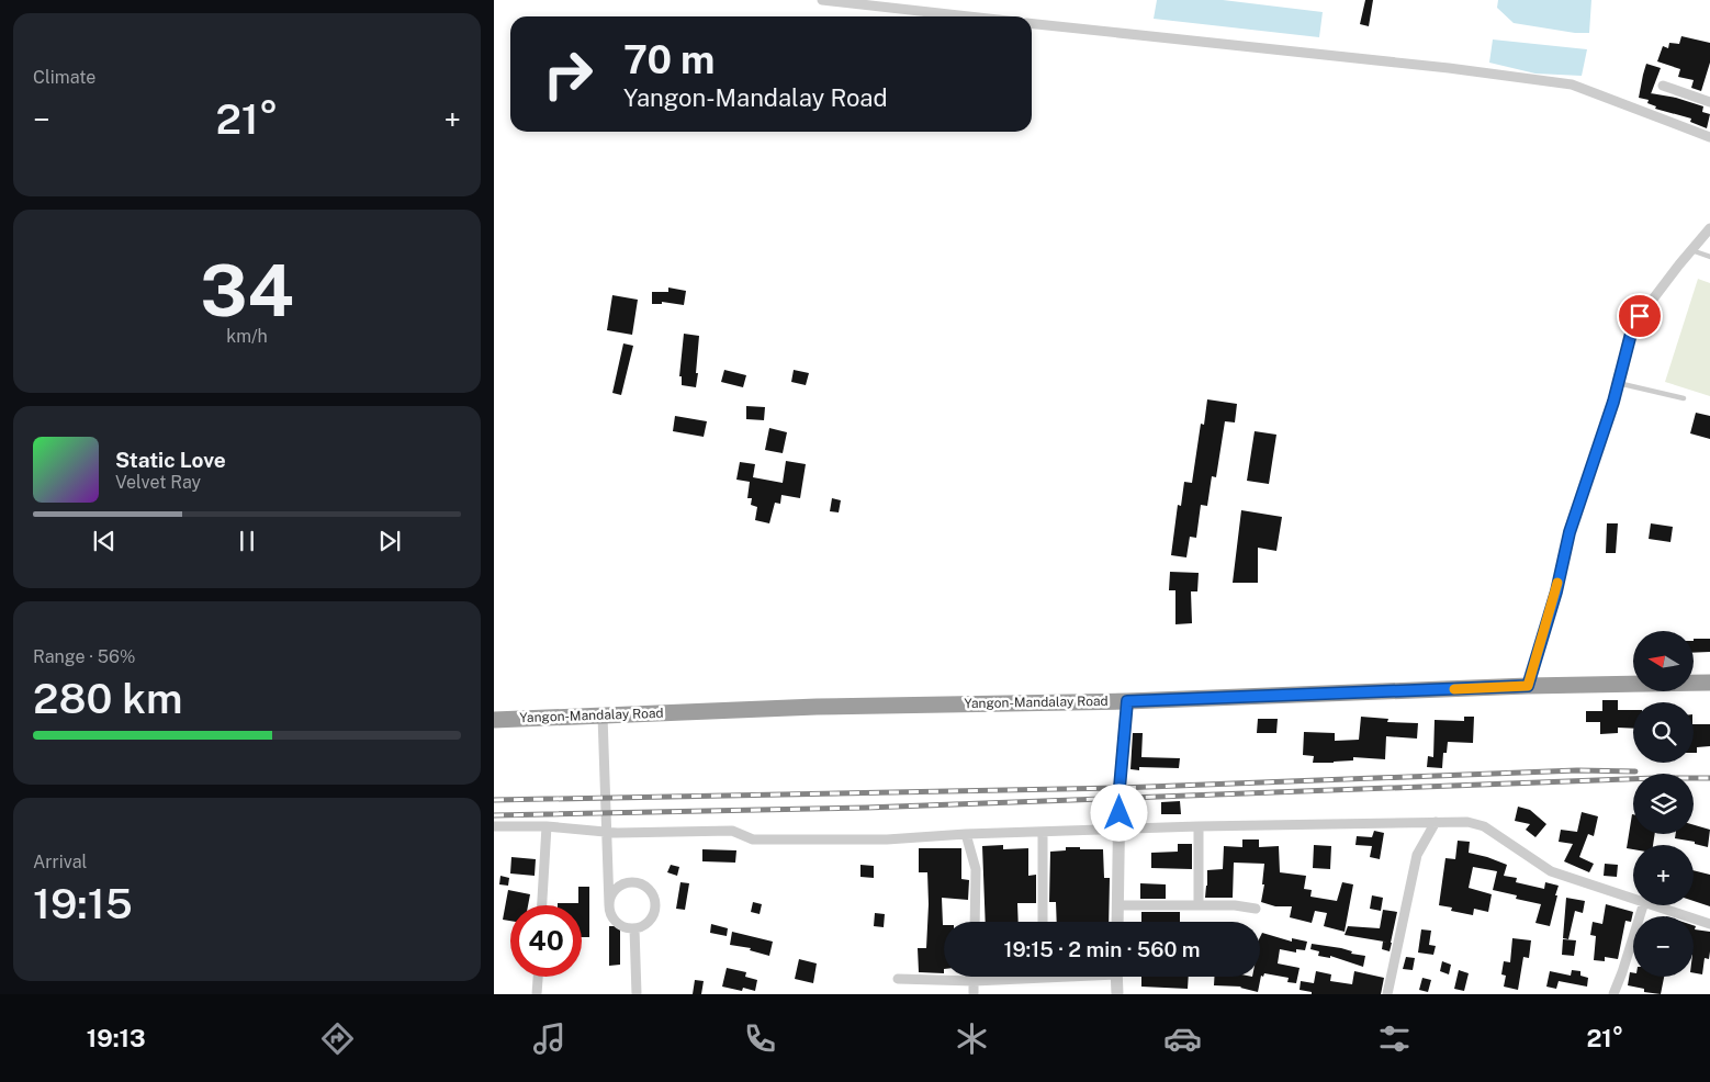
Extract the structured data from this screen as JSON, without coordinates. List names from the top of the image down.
{
  "streets": {
    "highway": ["Yangon-Mandalay Road"]
  },
  "north": "left",
  "page": {
    "tile": [
      "Climate",
      ["34", "km/h"],
      ["Range · 56%", "280 km"],
      ["Arrival", "19:15"]
    ],
    "turn": ["70 m", "Yangon-Mandalay Road"],
    "heat": ["−", "21°", "+"],
    "song": ["Static Love", "Velvet Ray"],
    "map_buttons": ["+", "−"],
    "limit": "40",
    "trip": "19:15 · 2 min · 560 m",
    "tabs": ["19:13", "21°"]
  }
}
